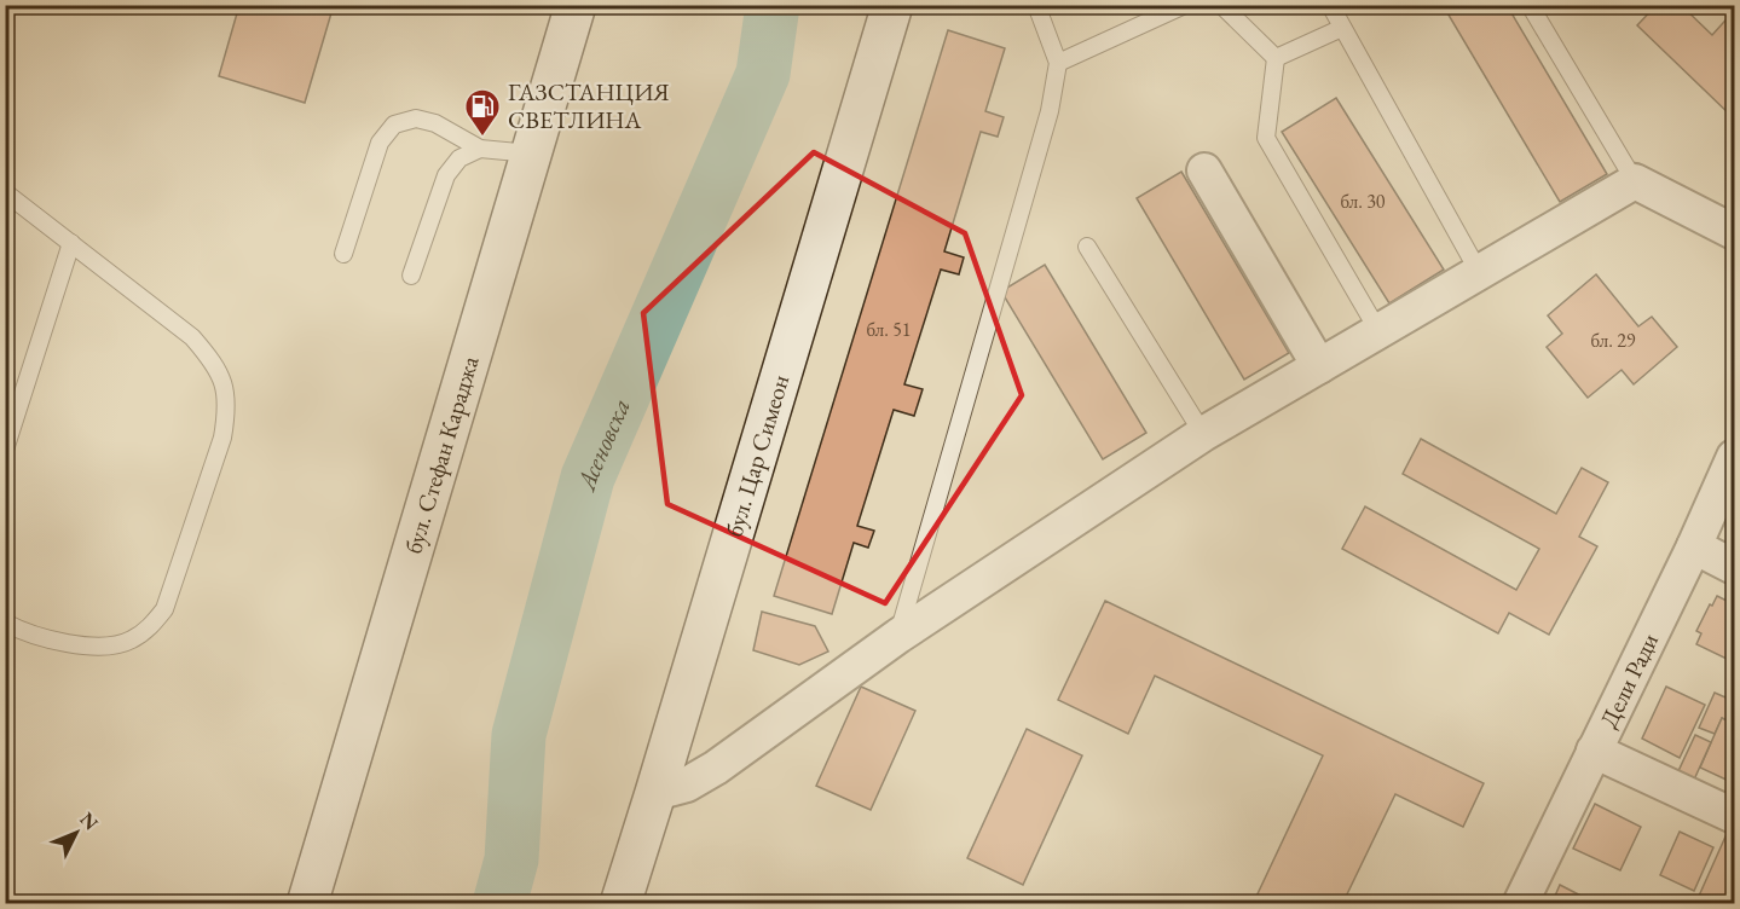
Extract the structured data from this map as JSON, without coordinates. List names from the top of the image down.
{
  "streets": {
    "main road": ["бул. Стефан Караджа", "бул. Цар Симеон"],
    "street": ["Дели Ради"]
  },
  "water": ["Асеновска"],
  "places": {
    "fuel station": ["ГАЗСТАНЦИЯ СВЕТЛИНА"]
  },
  "house_numbers": ["бл. 30", "бл. 51", "бл. 29"],
  "north": "top right"
}
